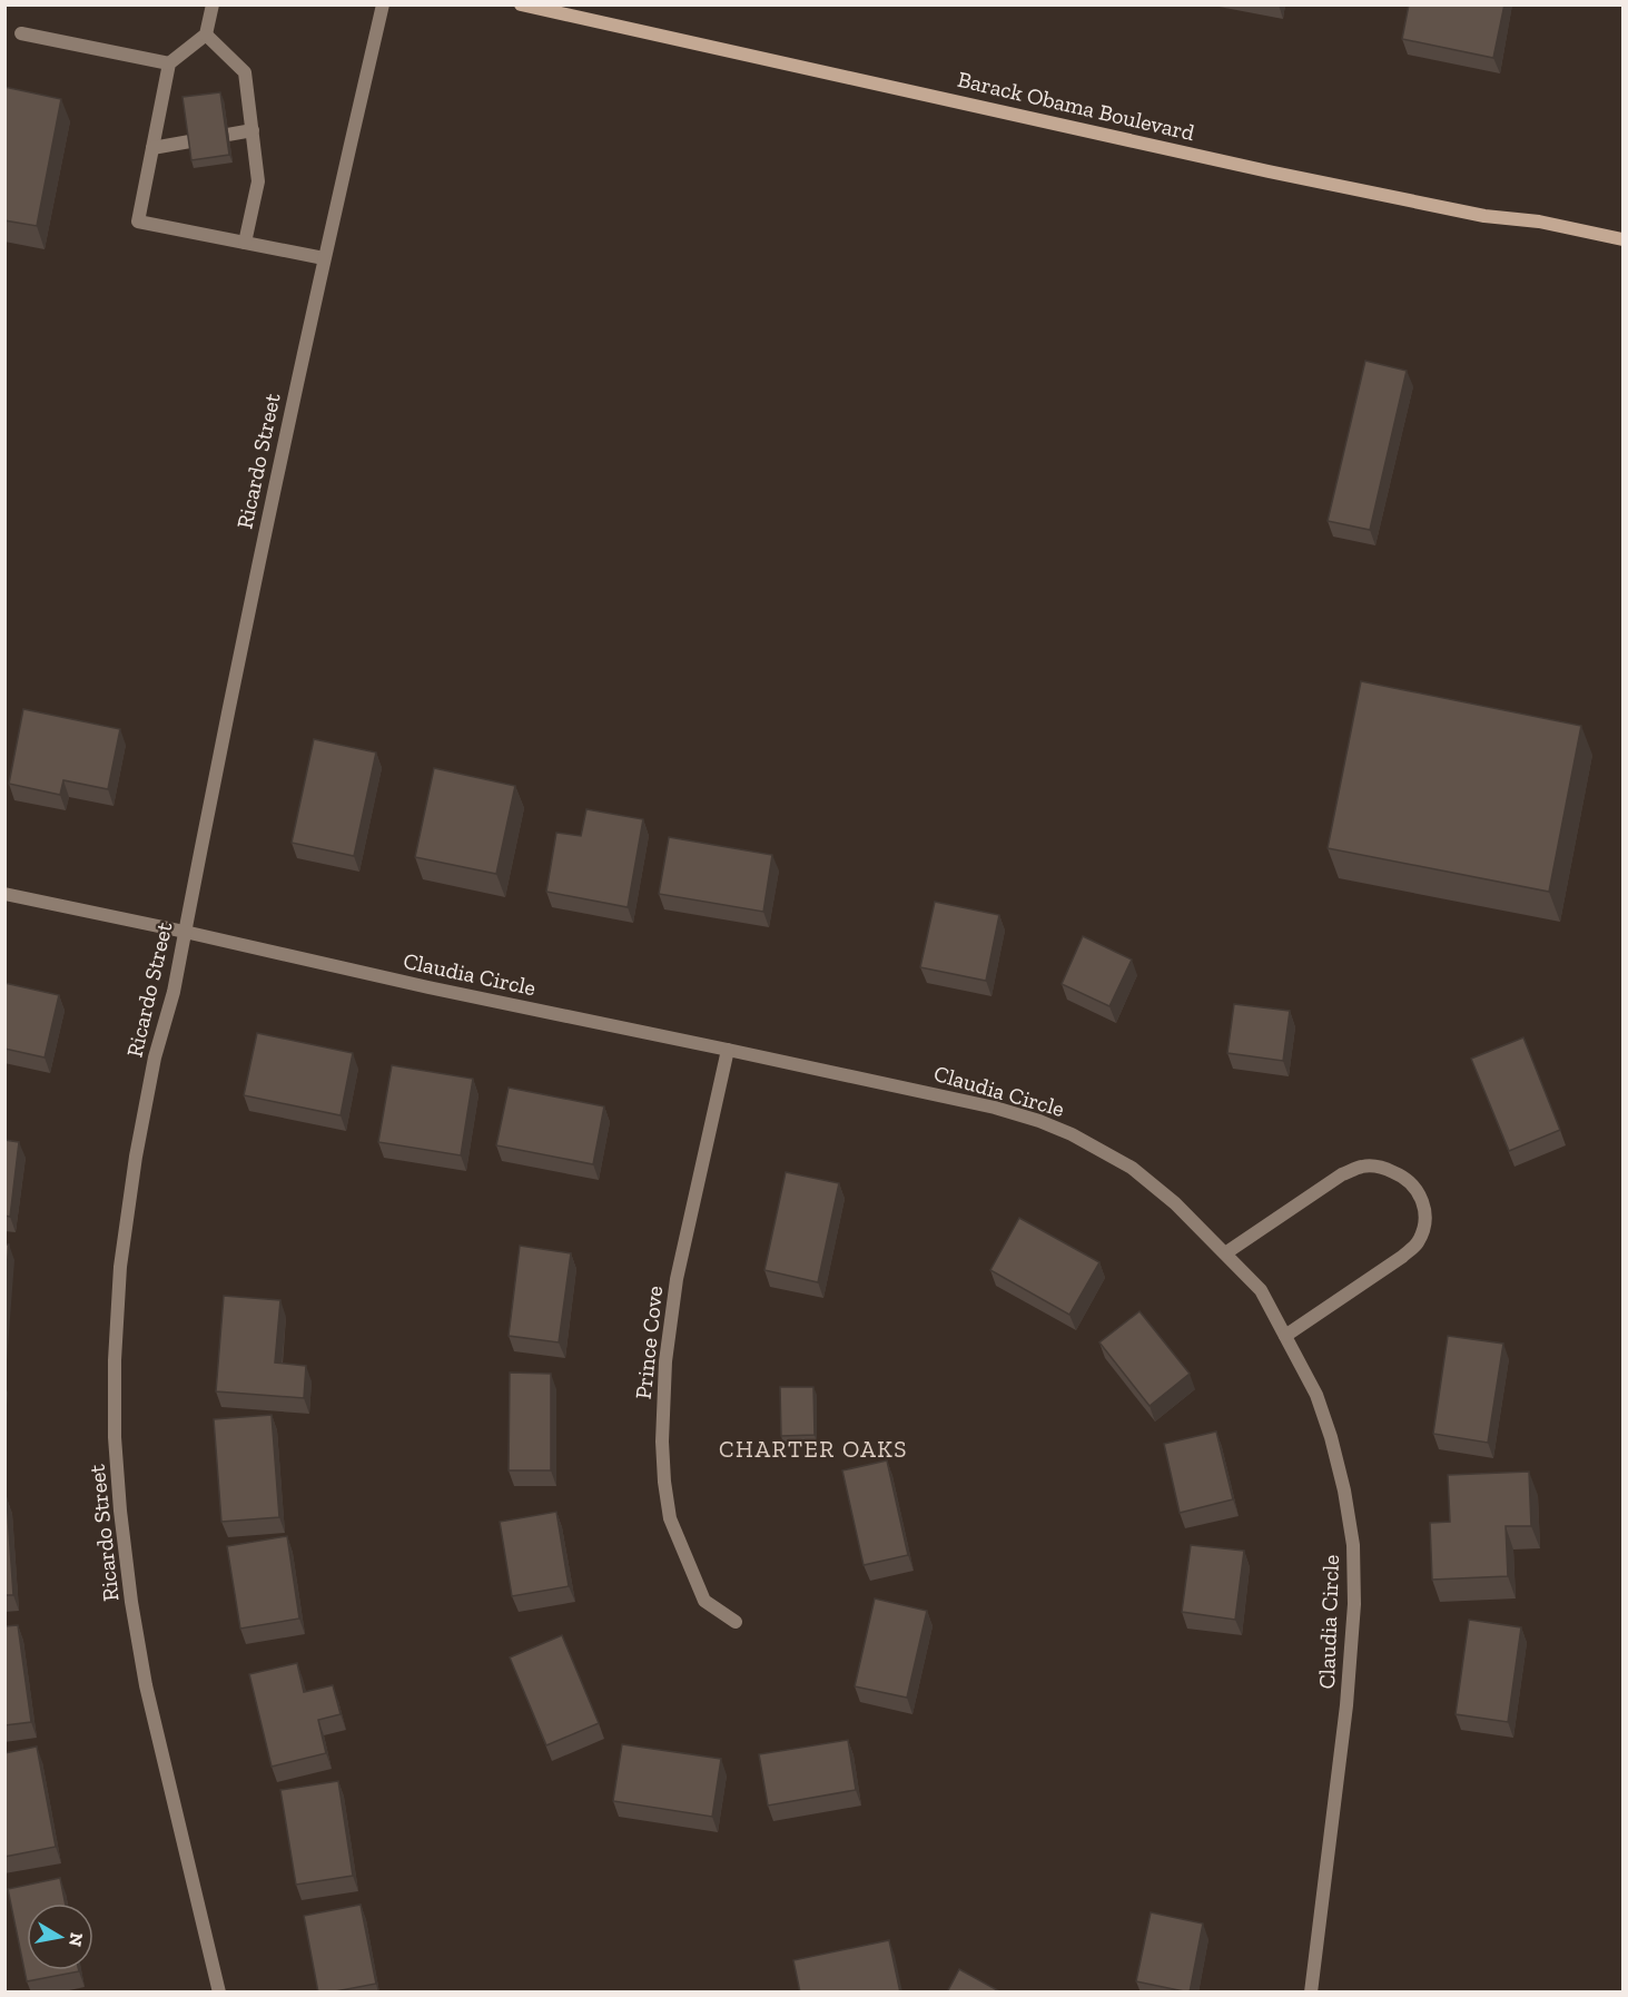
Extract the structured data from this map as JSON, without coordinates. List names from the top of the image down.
{
  "streets": {
    "main road": ["Barack Obama Boulevard"],
    "street": ["Ricardo Street", "Claudia Circle", "Prince Cove"]
  },
  "crossings": [
    ["Ricardo Street", "Claudia Circle"],
    ["Claudia Circle", "Prince Cove"]
  ],
  "districts": ["CHARTER OAKS"],
  "north": "right"
}
